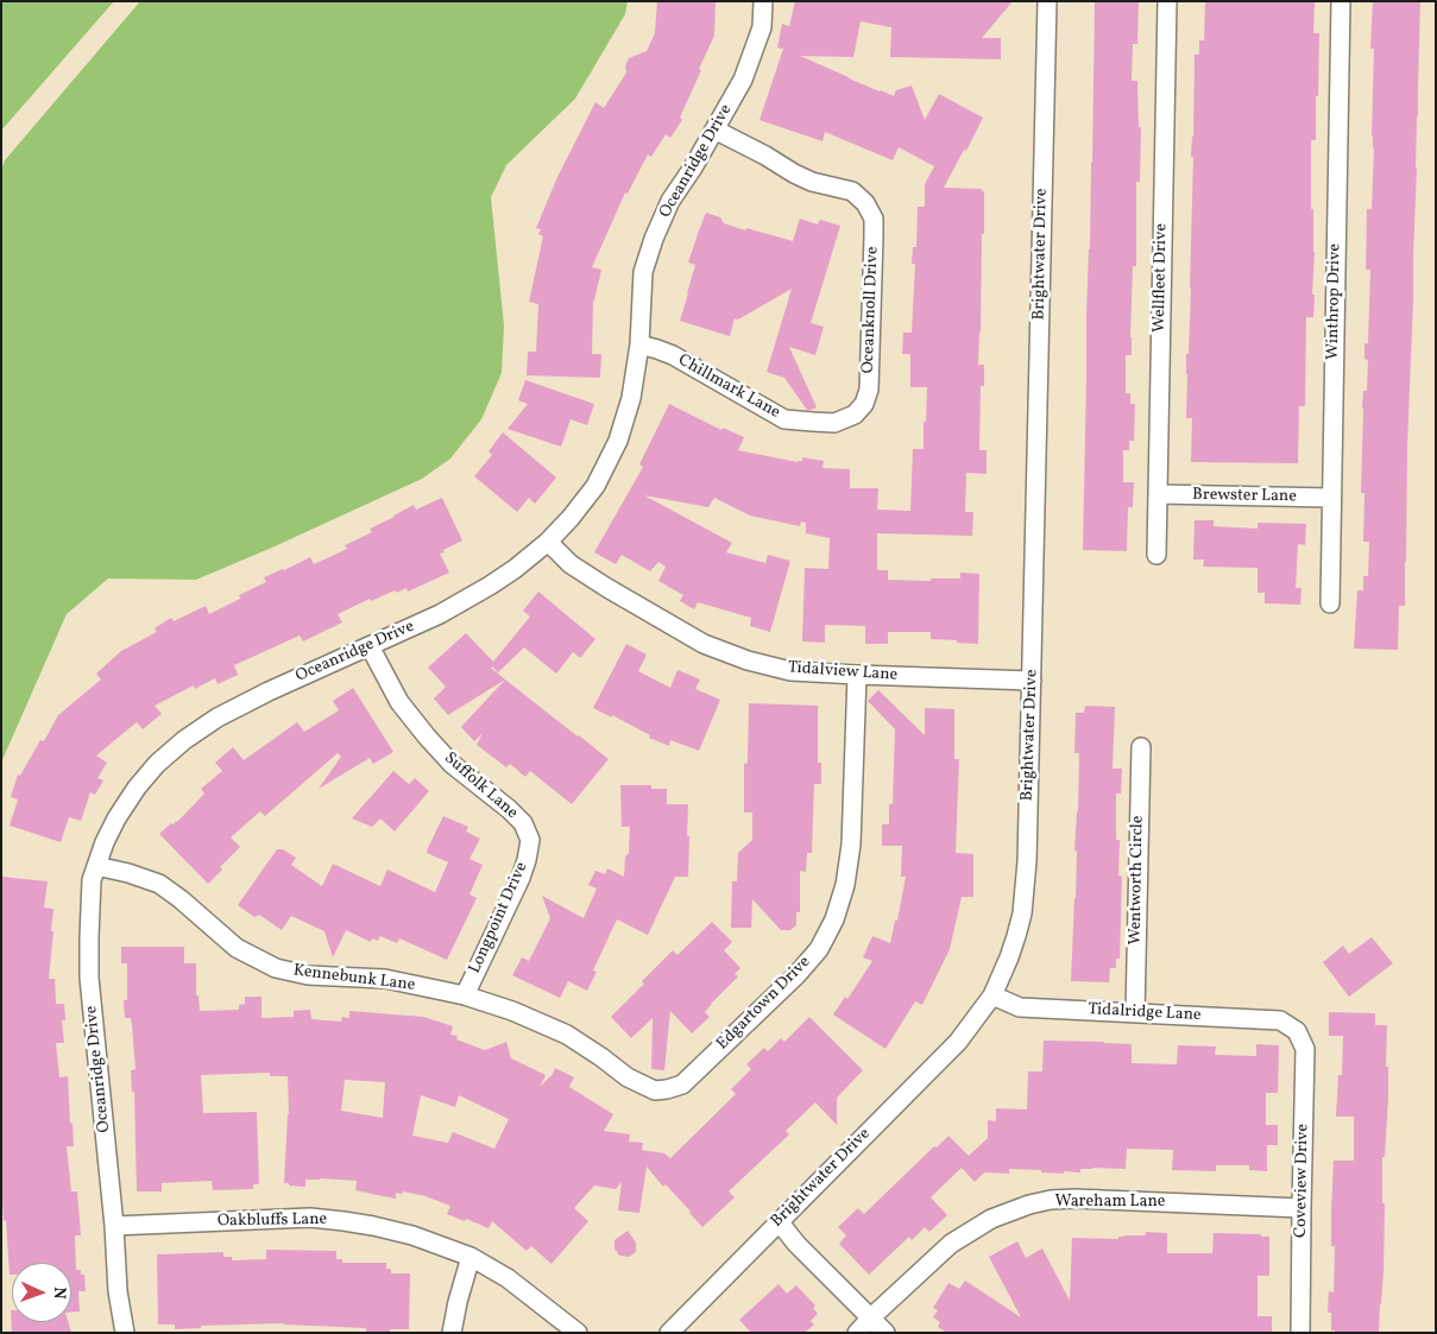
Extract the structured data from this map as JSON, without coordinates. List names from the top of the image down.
{
  "streets": {
    "street": [
      "Oceanridge Drive",
      "Brightwater Drive",
      "Wellfleet Drive",
      "Winthrop Drive",
      "Oceanknoll Drive",
      "Chillmark Lane",
      "Brewster Lane",
      "Tidalview Lane",
      "Suffolk Lane",
      "Wentworth Circle",
      "Longpoint Drive",
      "Kennebunk Lane",
      "Edgartown Drive",
      "Tidalridge Lane",
      "Coveview Drive",
      "Wareham Lane",
      "Oakbluffs Lane"
    ]
  },
  "crossings": [
    ["Oceanridge Drive", "Oceanknoll Drive"],
    ["Oceanridge Drive", "Chillmark Lane"],
    ["Oceanridge Drive", "Tidalview Lane"],
    ["Oceanridge Drive", "Suffolk Lane"],
    ["Oceanridge Drive", "Kennebunk Lane"],
    ["Oceanridge Drive", "Oakbluffs Lane"],
    ["Brightwater Drive", "Tidalview Lane"],
    ["Brightwater Drive", "Tidalridge Lane"],
    ["Wellfleet Drive", "Brewster Lane"],
    ["Winthrop Drive", "Brewster Lane"],
    ["Oceanknoll Drive", "Chillmark Lane"],
    ["Tidalview Lane", "Edgartown Drive"],
    ["Suffolk Lane", "Longpoint Drive"],
    ["Wentworth Circle", "Tidalridge Lane"],
    ["Longpoint Drive", "Kennebunk Lane"],
    ["Kennebunk Lane", "Edgartown Drive"],
    ["Tidalridge Lane", "Coveview Drive"],
    ["Coveview Drive", "Wareham Lane"]
  ],
  "north": "right"
}
